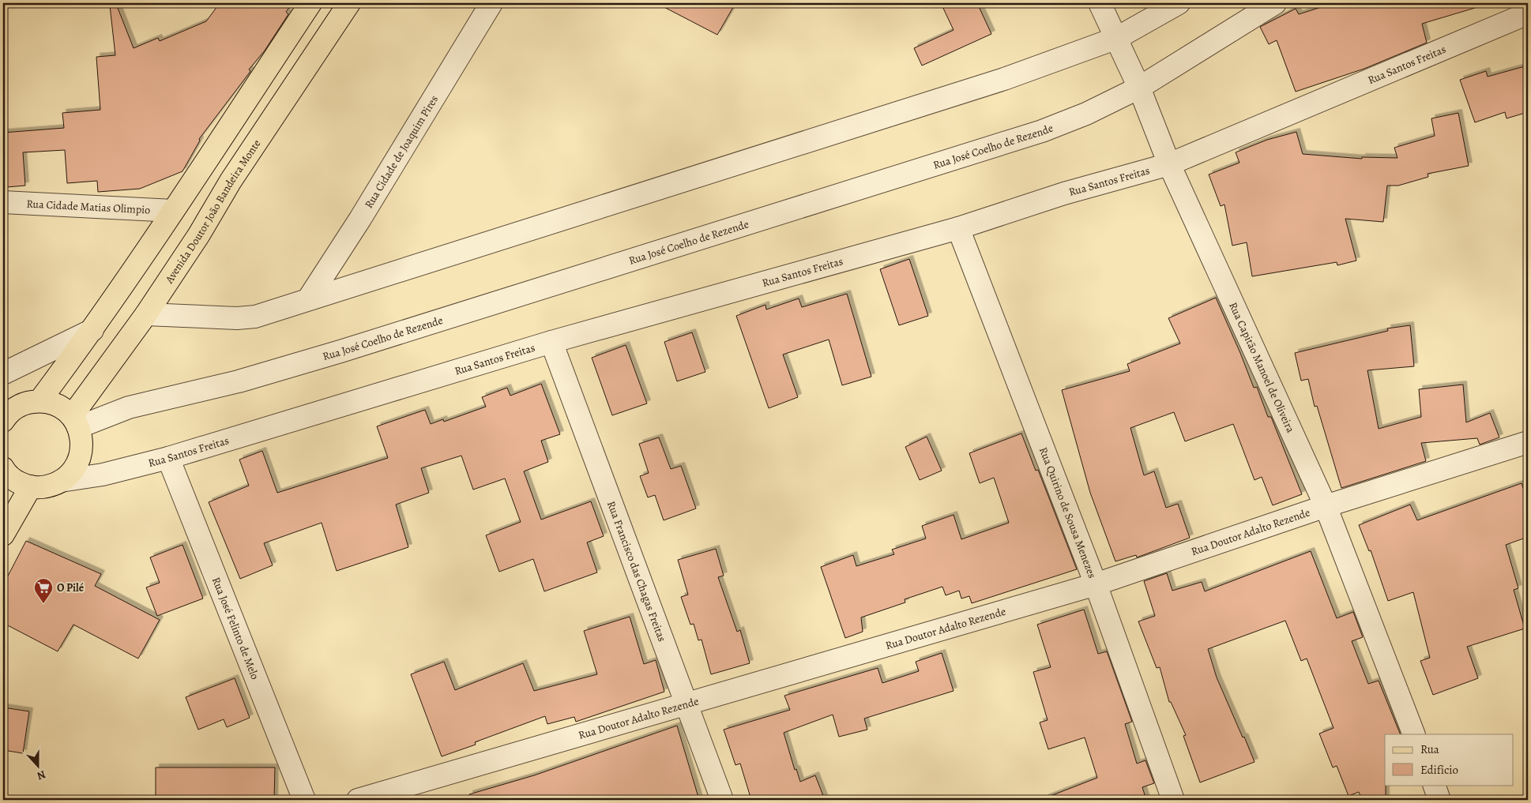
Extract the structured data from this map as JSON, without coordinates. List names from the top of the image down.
{
  "streets": {
    "main road": ["Avenida Doutor João Bandeira Monte"],
    "street": [
      "Rua Santos Freitas",
      "Rua José Coelho de Rezende",
      "Rua Cidade de Joaquim Pires",
      "Rua Cidade Matias Olimpio",
      "Rua Capitão Manoel de Oliveira",
      "Rua Quirino de Sousa Menezes",
      "Rua Doutor Adalto Rezende",
      "Rua Francisco das Chagas Freitas",
      "Rua José Felinto de Melo"
    ]
  },
  "crossings": [
    ["Rua Santos Freitas", "Rua Capitão Manoel de Oliveira"],
    ["Rua Santos Freitas", "Rua Quirino de Sousa Menezes"],
    ["Rua Santos Freitas", "Rua Francisco das Chagas Freitas"],
    ["Rua Santos Freitas", "Rua José Felinto de Melo"],
    ["Rua José Coelho de Rezende", "Avenida Doutor João Bandeira Monte"],
    ["Rua José Coelho de Rezende", "Rua Capitão Manoel de Oliveira"],
    ["Rua Capitão Manoel de Oliveira", "Rua Doutor Adalto Rezende"],
    ["Rua Quirino de Sousa Menezes", "Rua Doutor Adalto Rezende"],
    ["Rua Doutor Adalto Rezende", "Rua Francisco das Chagas Freitas"]
  ],
  "places": {
    "supermarket": ["O Pilé"]
  },
  "legend": ["Rua", "Edifício"],
  "north": "bottom"
}
